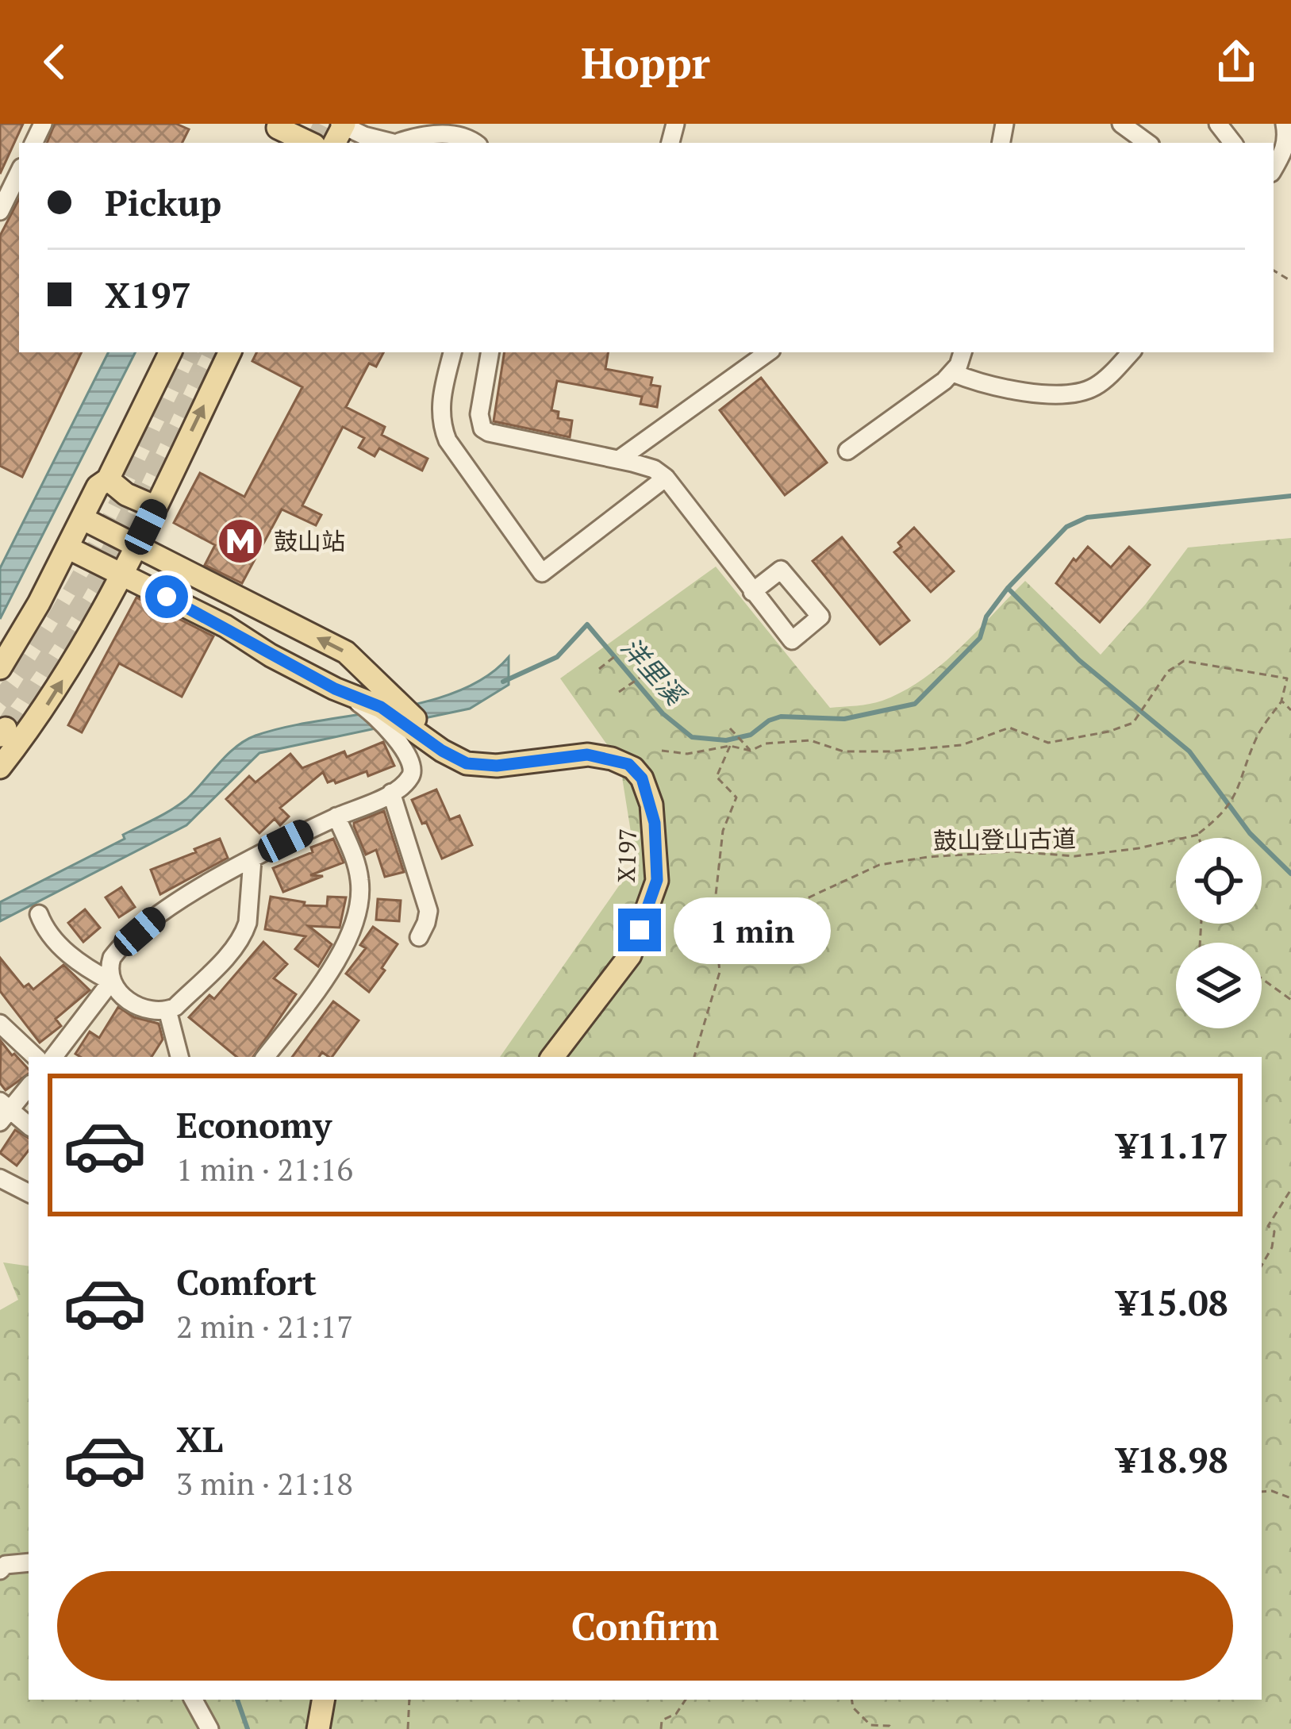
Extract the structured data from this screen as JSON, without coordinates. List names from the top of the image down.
{
  "streets": {
    "main road": ["X197"],
    "path": ["鼓山登山古道"]
  },
  "water": ["洋里溪"],
  "places": {
    "metro station": ["鼓山站"]
  },
  "page": {
    "header": "Hoppr",
    "banner": ["Pickup", "X197"],
    "bubble": "1 min",
    "list": [
      {
        "name": "Economy",
        "note": "1 min · 21:16",
        "value": "¥11.17"
      },
      {
        "name": "Comfort",
        "note": "2 min · 21:17",
        "value": "¥15.08"
      },
      {
        "name": "XL",
        "note": "3 min · 21:18",
        "value": "¥18.98"
      }
    ],
    "buttons": "Confirm"
  }
}
